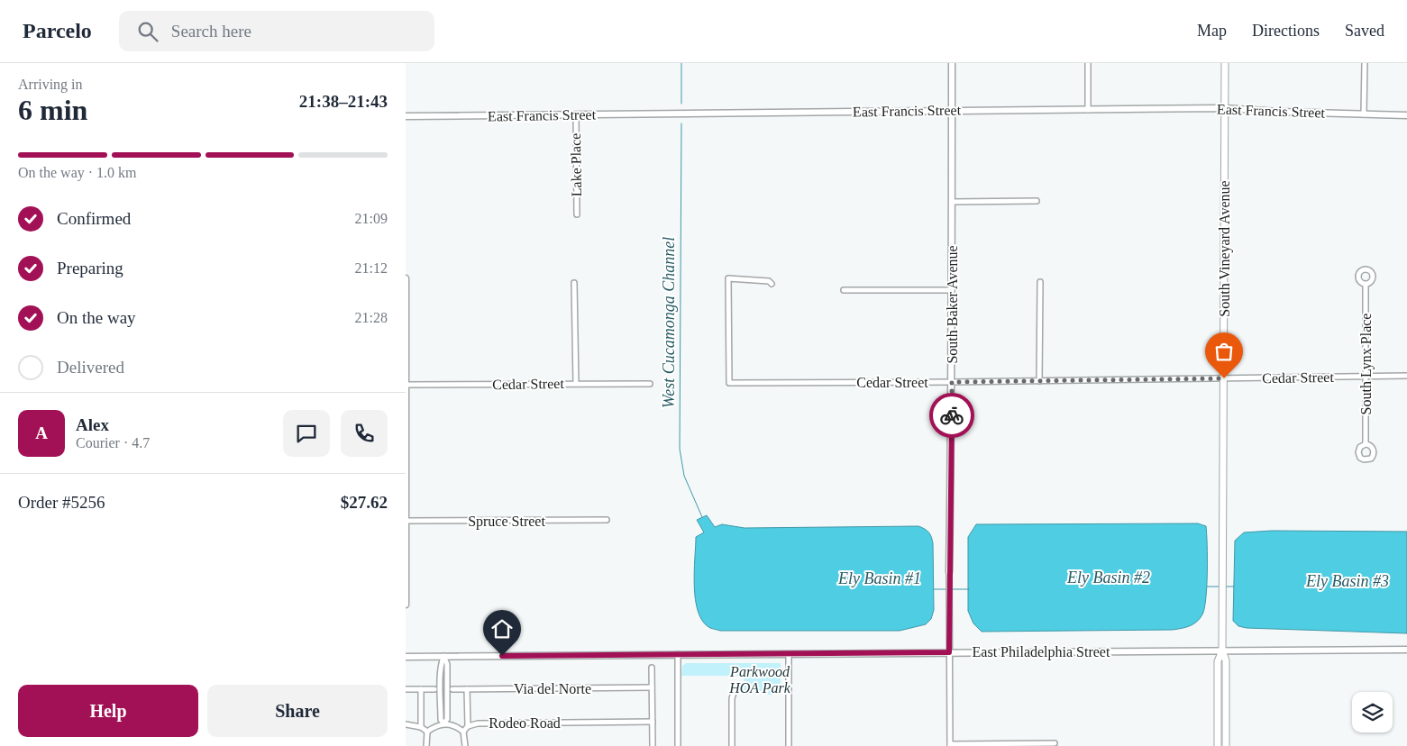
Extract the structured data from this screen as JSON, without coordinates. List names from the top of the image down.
{
  "streets": {
    "main road": ["South Vineyard Avenue"],
    "street": [
      "East Francis Street",
      "Lake Place",
      "South Baker Avenue",
      "South Lynx Place",
      "Cedar Street",
      "Spruce Street",
      "East Philadelphia Street",
      "Via del Norte",
      "Rodeo Road"
    ]
  },
  "crossings": [
    ["East Francis Street", "Lake Place"],
    ["East Francis Street", "South Vineyard Avenue"],
    ["East Francis Street", "South Baker Avenue"],
    ["South Vineyard Avenue", "Cedar Street"],
    ["South Vineyard Avenue", "East Philadelphia Street"],
    ["South Baker Avenue", "Cedar Street"],
    ["South Lynx Place", "Cedar Street"]
  ],
  "water": [
    "West Cucamonga Channel",
    "Ely Basin #2",
    "Ely Basin #1",
    "Ely Basin #3"
  ],
  "parks": ["Parkwood HOA Park"],
  "page": {
    "header": "Parcelo",
    "search": "Search here",
    "nav": ["Map", "Directions", "Saved"],
    "heading": ["6 min", "Arriving in", "21:38–21:43"],
    "panel": [
      "Alex",
      "Courier · 4.7",
      "Order #5256",
      "$27.62"
    ],
    "bar": "On the way · 1.0 km",
    "list": [
      ["Confirmed", "21:09"],
      ["Preparing", "21:12"],
      ["On the way", "21:28"],
      "Delivered"
    ],
    "round": "A",
    "buttons": ["Help", "Share"]
  }
}
